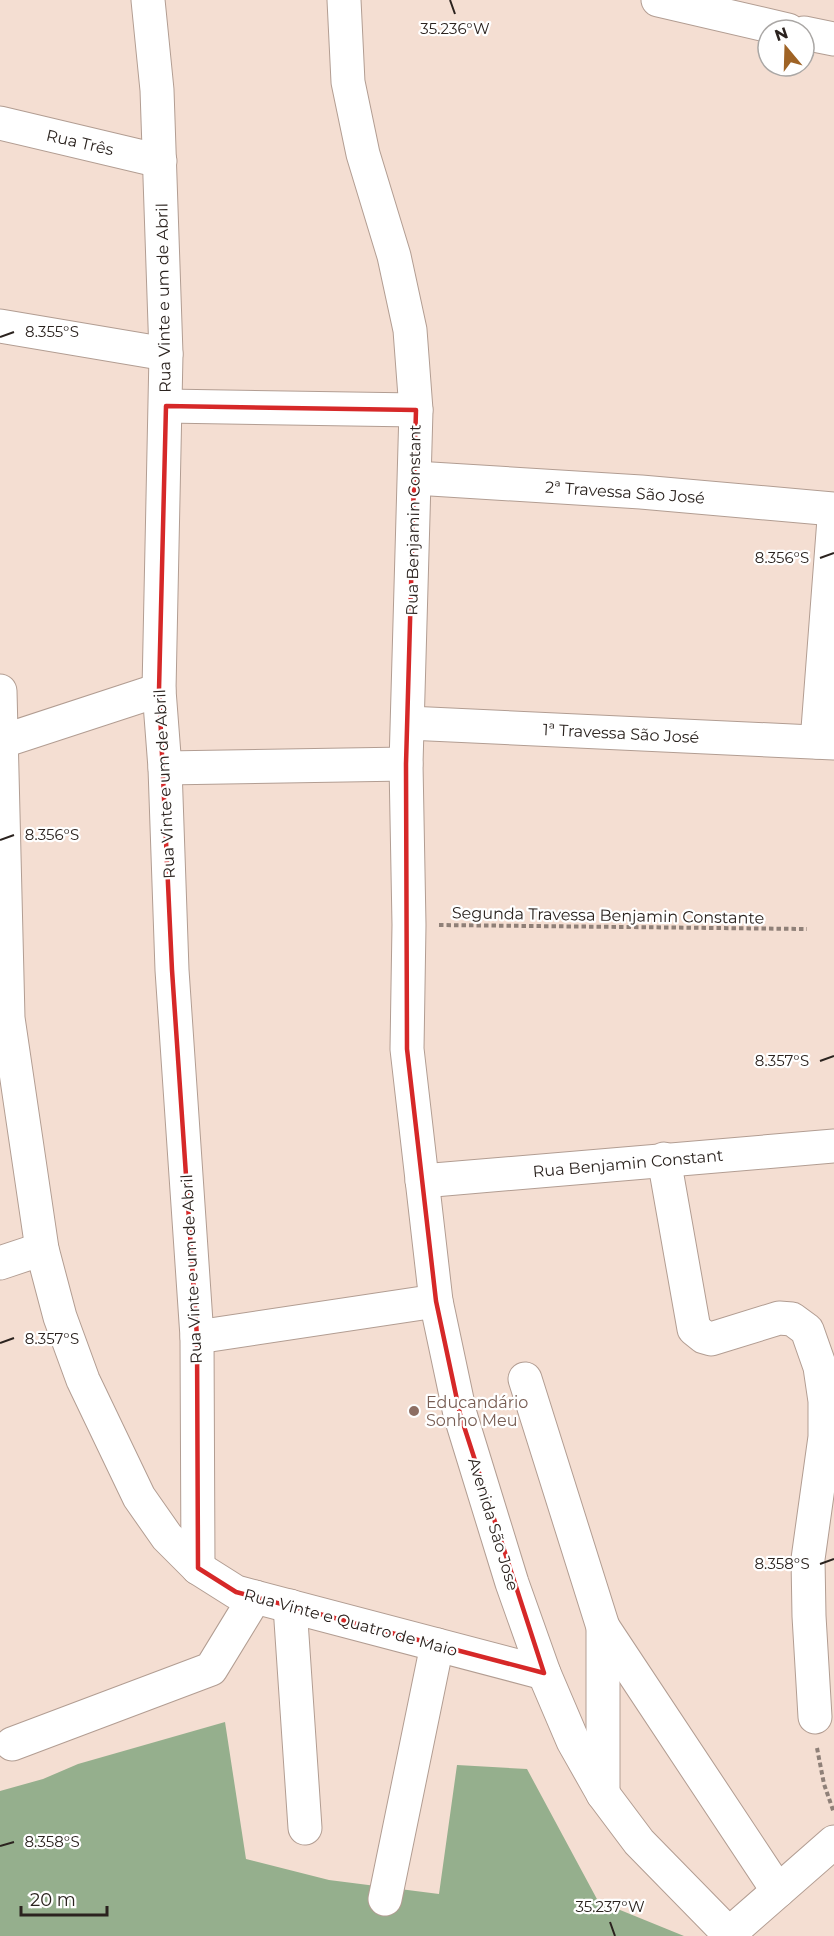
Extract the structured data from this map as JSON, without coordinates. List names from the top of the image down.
{
  "streets": {
    "street": [
      "Rua Três",
      "Rua Vinte e um de Abril",
      "2ª Travessa São José",
      "Rua Benjamin Constant",
      "1ª Travessa São José",
      "Avenida São Jose",
      "Rua Vinte e Quatro de Maio"
    ],
    "path": ["Segunda Travessa Benjamin Constante"]
  },
  "crossings": [
    ["Rua Três", "Rua Vinte e um de Abril"],
    ["Rua Vinte e um de Abril", "Rua Vinte e Quatro de Maio"],
    ["2ª Travessa São José", "Rua Benjamin Constant"],
    ["Rua Benjamin Constant", "1ª Travessa São José"],
    ["Rua Benjamin Constant", "Segunda Travessa Benjamin Constante"],
    ["Rua Benjamin Constant", "Avenida São Jose"],
    ["Avenida São Jose", "Rua Vinte e Quatro de Maio"]
  ],
  "places": ["Educandário Sonho Meu"],
  "scale_bar": "20 m",
  "north": "top",
  "coordinates": [
    "35.236°W",
    "8.355°S",
    "8.356°S",
    "8.357°S",
    "8.358°S",
    "35.237°W"
  ]
}
